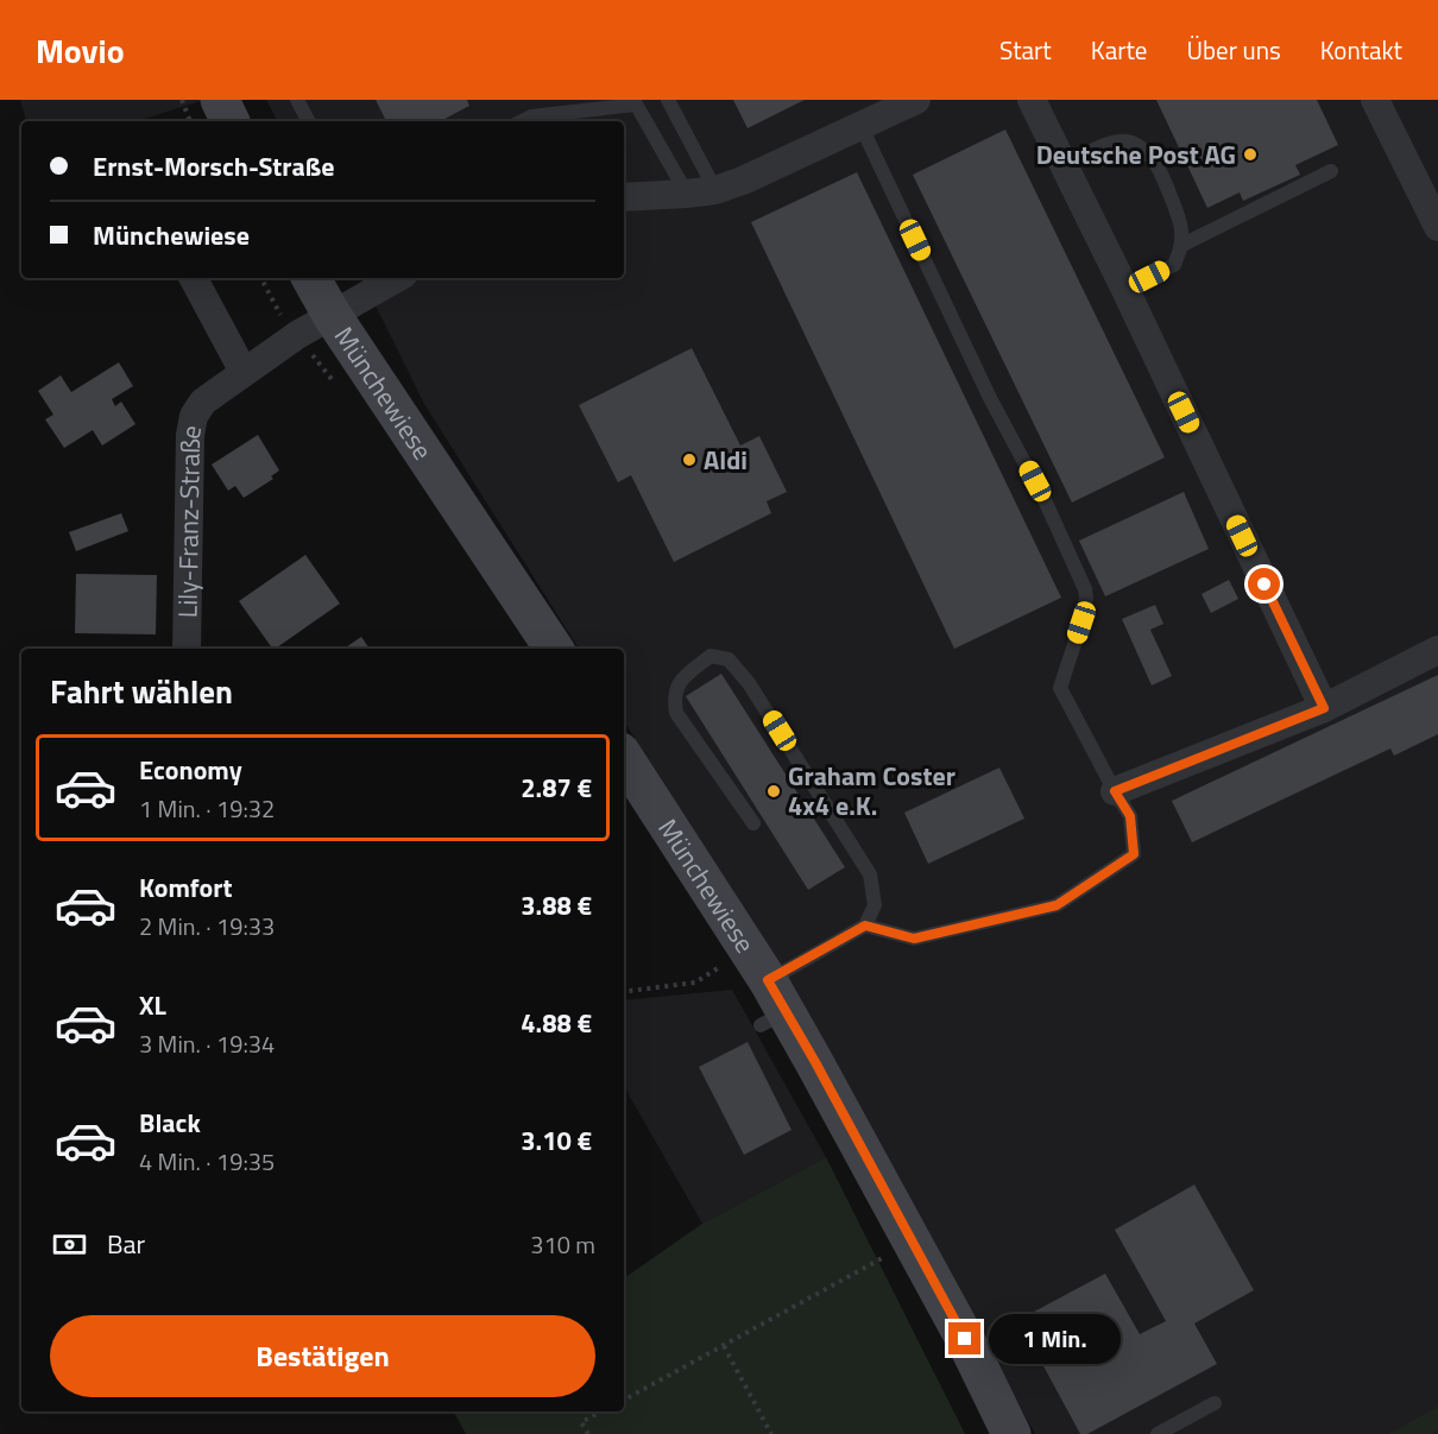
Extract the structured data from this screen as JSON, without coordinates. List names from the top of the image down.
{
  "streets": {
    "main road": ["Münchewiese"],
    "street": ["Lily-Franz-Straße"]
  },
  "crossings": [
    ["Münchewiese", "Lily-Franz-Straße"]
  ],
  "places": ["Deutsche Post AG", "Aldi", "Graham Coster 4x4 e.K."],
  "page": {
    "header": "Movio",
    "nav": [
      "Start",
      "Karte",
      "Über uns",
      "Kontakt"
    ],
    "banner": ["Ernst-Morsch-Straße", "Münchewiese"],
    "heading": "Fahrt wählen",
    "list": [
      {
        "name": "Economy",
        "note": "1 Min. · 19:32",
        "value": "2.87 €"
      },
      {
        "name": "Komfort",
        "note": "2 Min. · 19:33",
        "value": "3.88 €"
      },
      {
        "name": "XL",
        "note": "3 Min. · 19:34",
        "value": "4.88 €"
      },
      {
        "name": "Black",
        "note": "4 Min. · 19:35",
        "value": "3.10 €"
      }
    ],
    "pay": ["Bar", "310 m"],
    "buttons": "Bestätigen",
    "bubble": "1 Min."
  }
}
